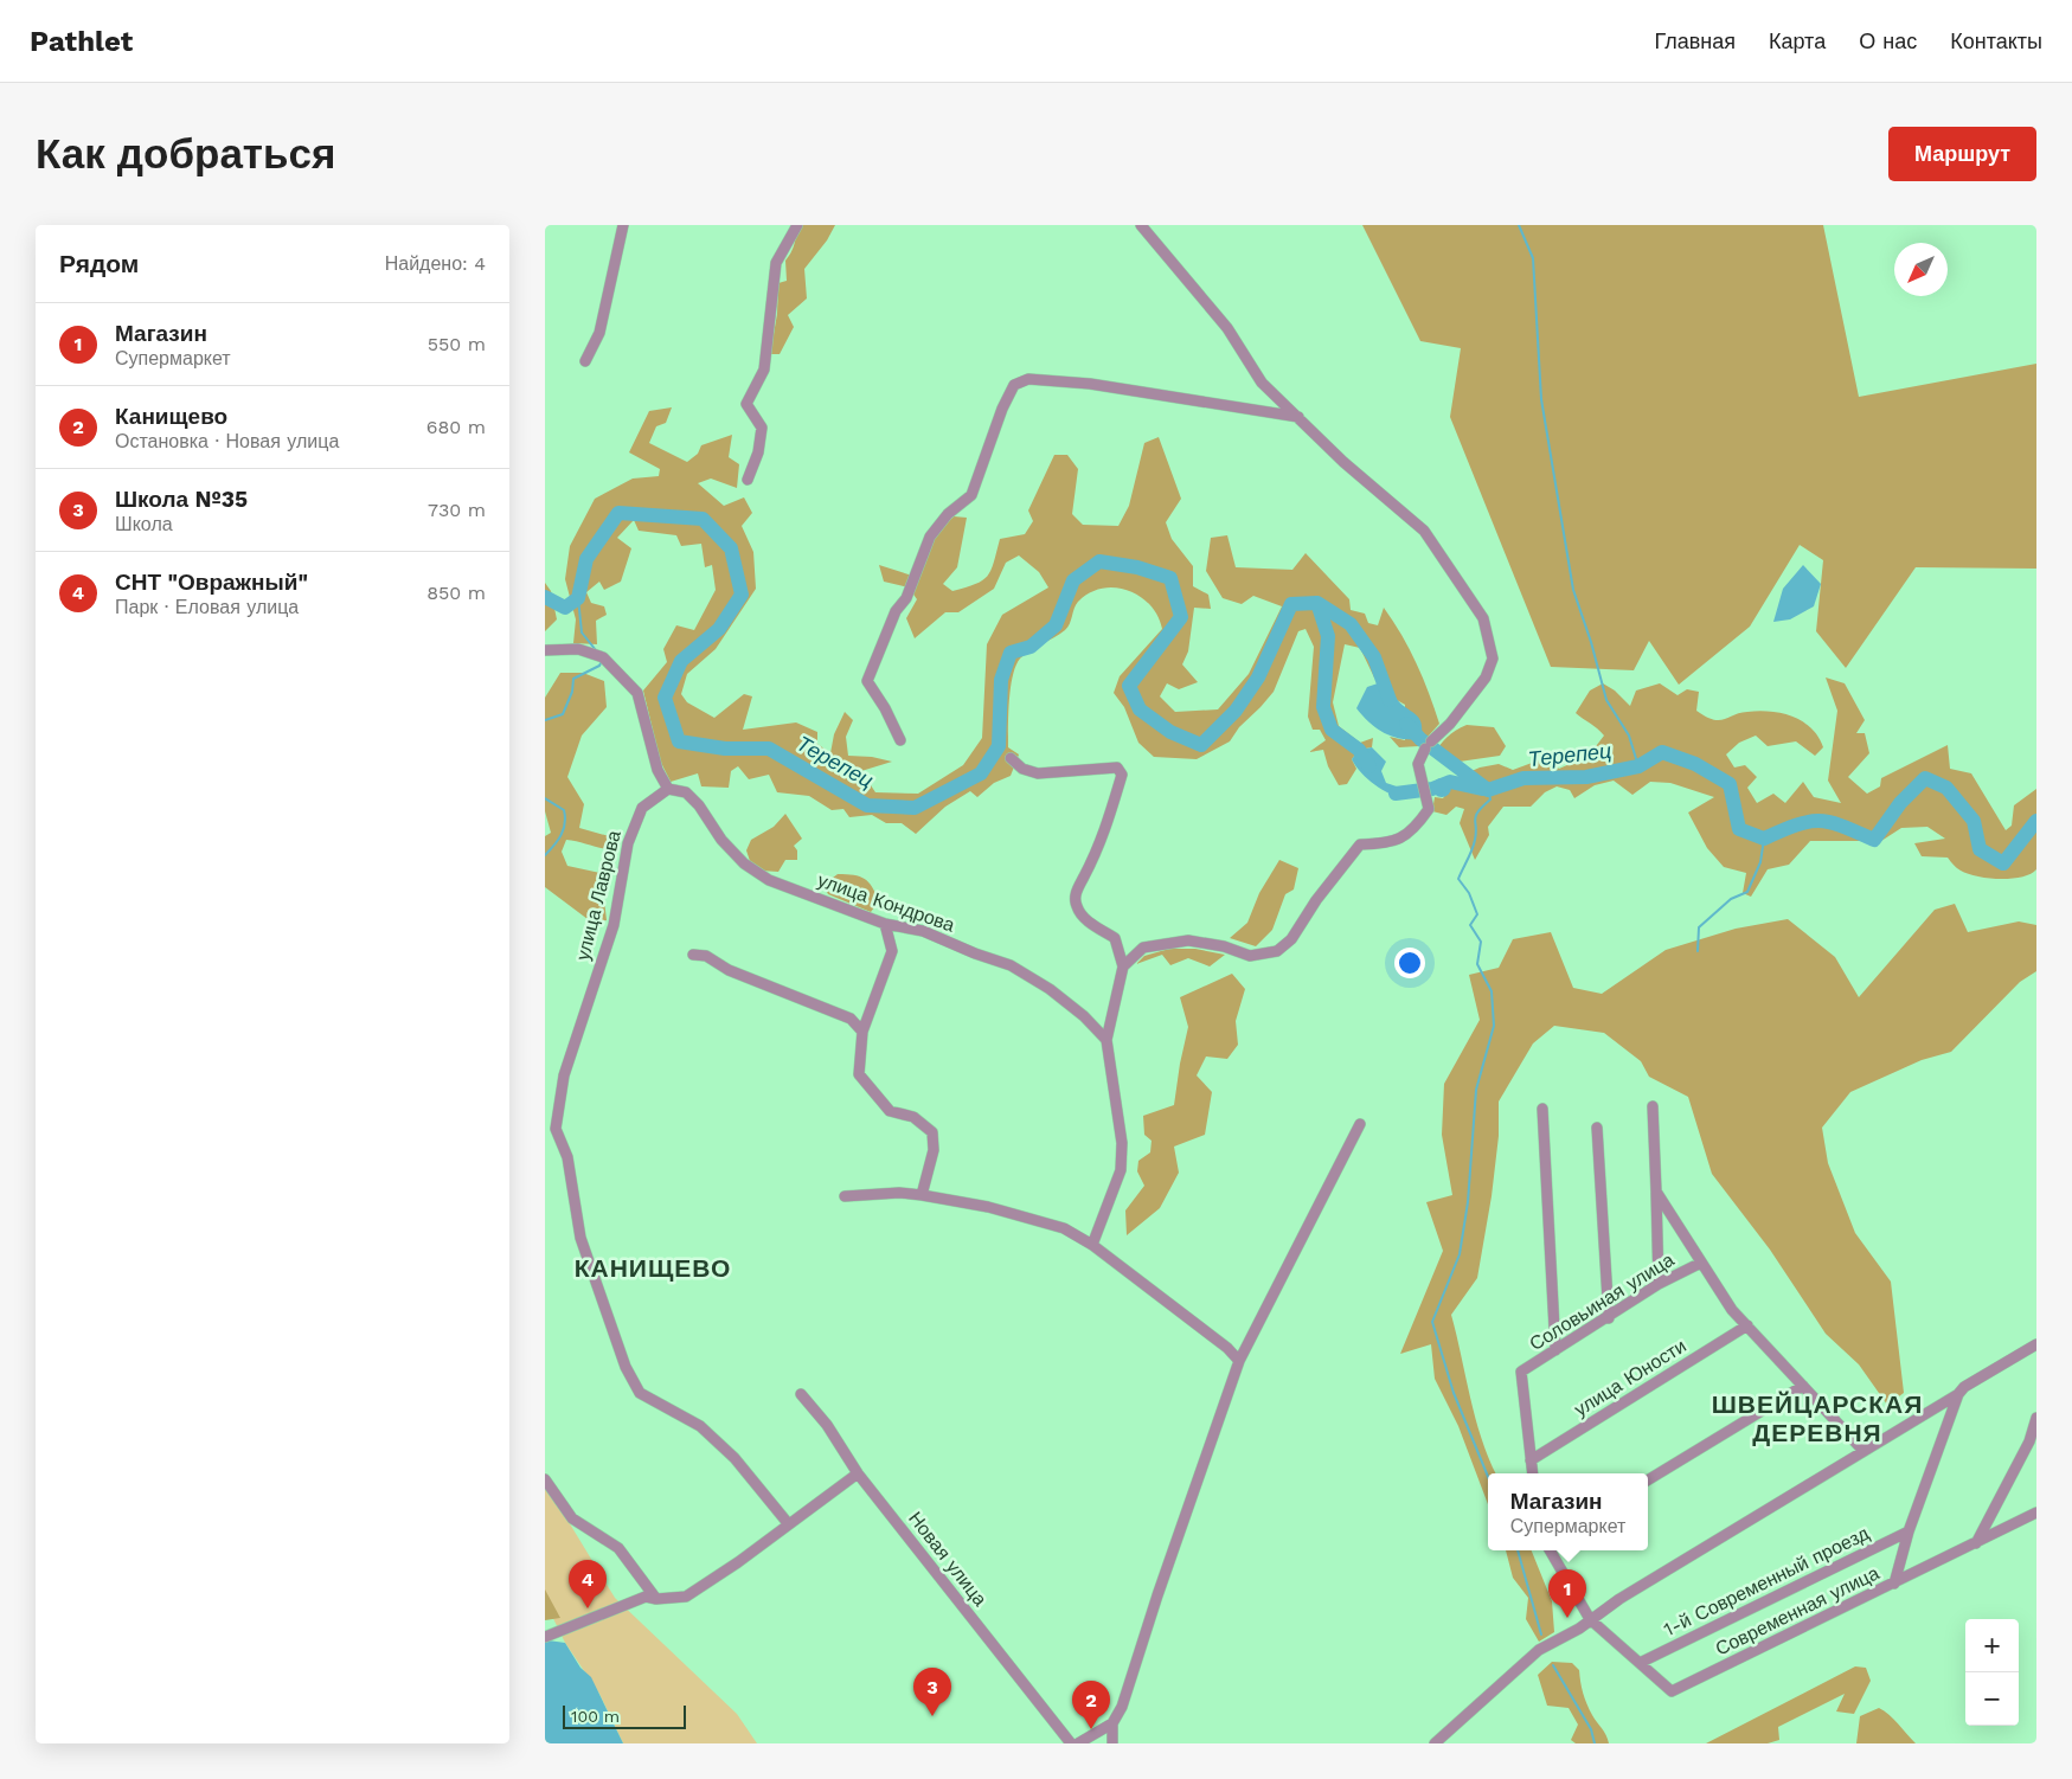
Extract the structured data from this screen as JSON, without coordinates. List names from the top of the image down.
{
  "streets": {
    "street": [
      "улица Лаврова",
      "улица Кондрова",
      "Соловьиная улица",
      "улица Юности",
      "Новая улица",
      "1-й Современный проезд",
      "Современная улица"
    ]
  },
  "crossings": [
    ["улица Лаврова", "улица Кондрова"],
    ["Соловьиная улица", "улица Юности"],
    ["1-й Современный проезд", "Современная улица"]
  ],
  "districts": ["КАНИЩЕВО", "ШВЕЙЦАРСКАЯ ДЕРЕВНЯ"],
  "water": ["Терепец"],
  "scale_bar": "100 m",
  "north": "bottom left",
  "page": {
    "header": "Pathlet",
    "nav": [
      "Главная",
      "Карта",
      "О нас",
      "Контакты"
    ],
    "buttons": "Маршрут",
    "title": "Как добраться",
    "heading": ["Рядом", "Найдено: 4"],
    "list": [
      {
        "mark": "1",
        "name": "Магазин",
        "note": "Супермаркет",
        "value": "550 m"
      },
      {
        "mark": "2",
        "name": "Канищево",
        "note": "Остановка · Новая улица",
        "value": "680 m"
      },
      {
        "mark": "3",
        "name": "Школа №35",
        "note": "Школа",
        "value": "730 m"
      },
      {
        "mark": "4",
        "name": "СНТ \"Овражный\"",
        "note": "Парк · Еловая улица",
        "value": "850 m"
      }
    ],
    "popup": ["Магазин", "Супермаркет"],
    "pins": [
      "4",
      "1",
      "3",
      "2"
    ],
    "map_buttons": ["+", "−"],
    "scale": "100 m"
  }
}
